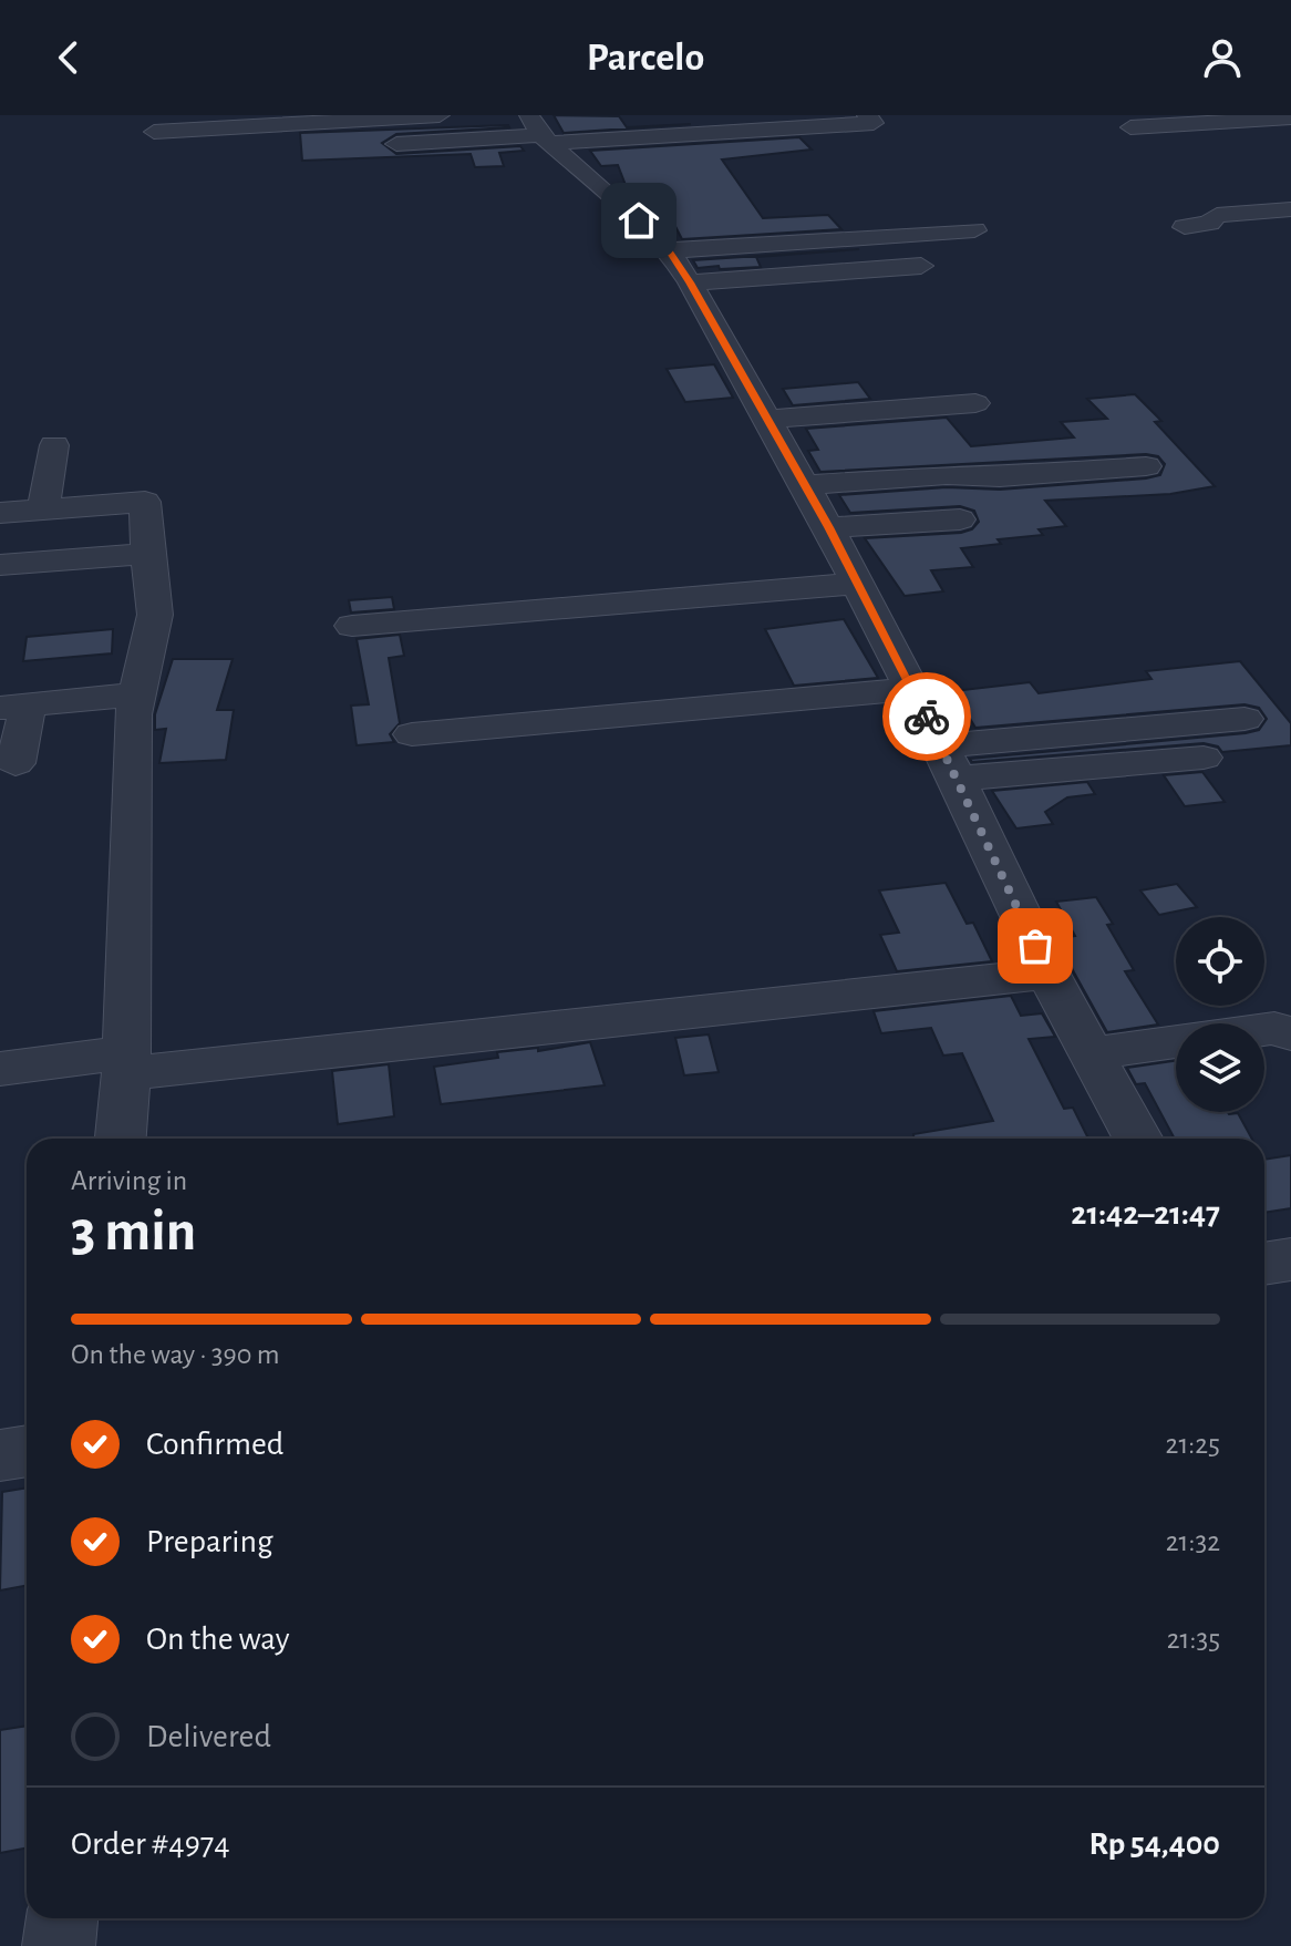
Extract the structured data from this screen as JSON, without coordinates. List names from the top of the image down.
{
  "page": {
    "header": "Parcelo",
    "heading": ["3 min", "Arriving in", "21:42–21:47"],
    "panel": ["Order #4974", "Rp 54,400"],
    "bar": "On the way · 390 m",
    "list": [
      ["Confirmed", "21:25"],
      ["Preparing", "21:32"],
      ["On the way", "21:35"],
      "Delivered"
    ]
  }
}
